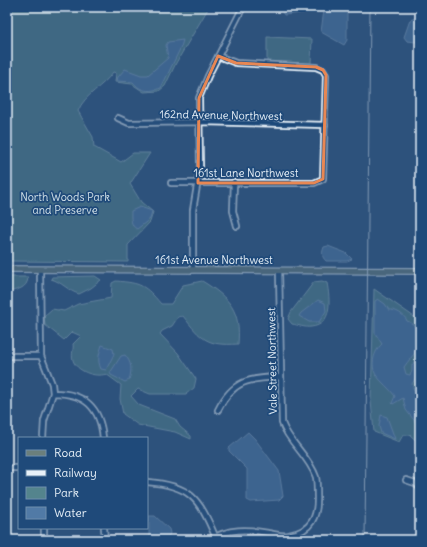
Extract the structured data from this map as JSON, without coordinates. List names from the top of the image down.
{
  "streets": {
    "main road": ["161st Avenue Northwest"],
    "street": ["162nd Avenue Northwest", "161st Lane Northwest", "Vale Street Northwest"]
  },
  "crossings": [
    ["162nd Avenue Northwest", "161st Lane Northwest"],
    ["161st Avenue Northwest", "Vale Street Northwest"]
  ],
  "parks": ["North Woods Park and Preserve"],
  "legend": [
    "Road",
    "Railway",
    "Park",
    "Water"
  ]
}
